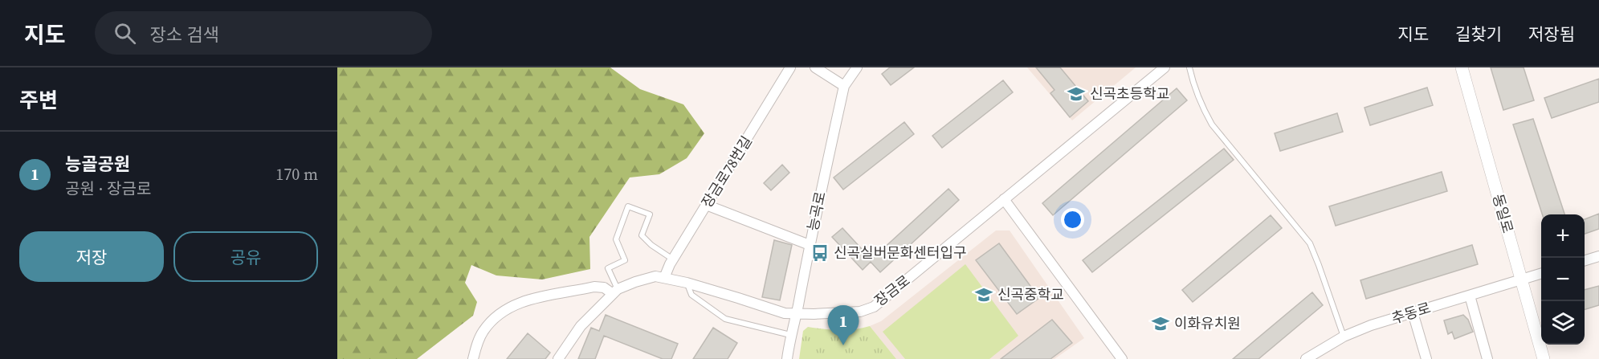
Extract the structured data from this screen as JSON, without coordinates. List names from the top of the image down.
{
  "streets": {
    "street": [
      "장금로78번길",
      "능곡로",
      "동일로",
      "장금로",
      "추동로"
    ]
  },
  "crossings": [
    ["장금로78번길", "장금로"],
    ["능곡로", "장금로"],
    ["동일로", "추동로"]
  ],
  "places": {
    "school or university": ["신곡초등학교", "신곡중학교", "이화유치원"],
    "bus stop": ["신곡실버문화센터입구"]
  },
  "page": {
    "header": "지도",
    "search": "장소 검색",
    "nav": ["지도", "길찾기", "저장됨"],
    "heading": "주변",
    "list": [
      {
        "mark": "1",
        "name": "능골공원",
        "note": "공원 · 장금로",
        "value": "170 m"
      }
    ],
    "map_buttons": ["+", "−"],
    "buttons": ["저장", "공유"],
    "pins": "1"
  }
}
